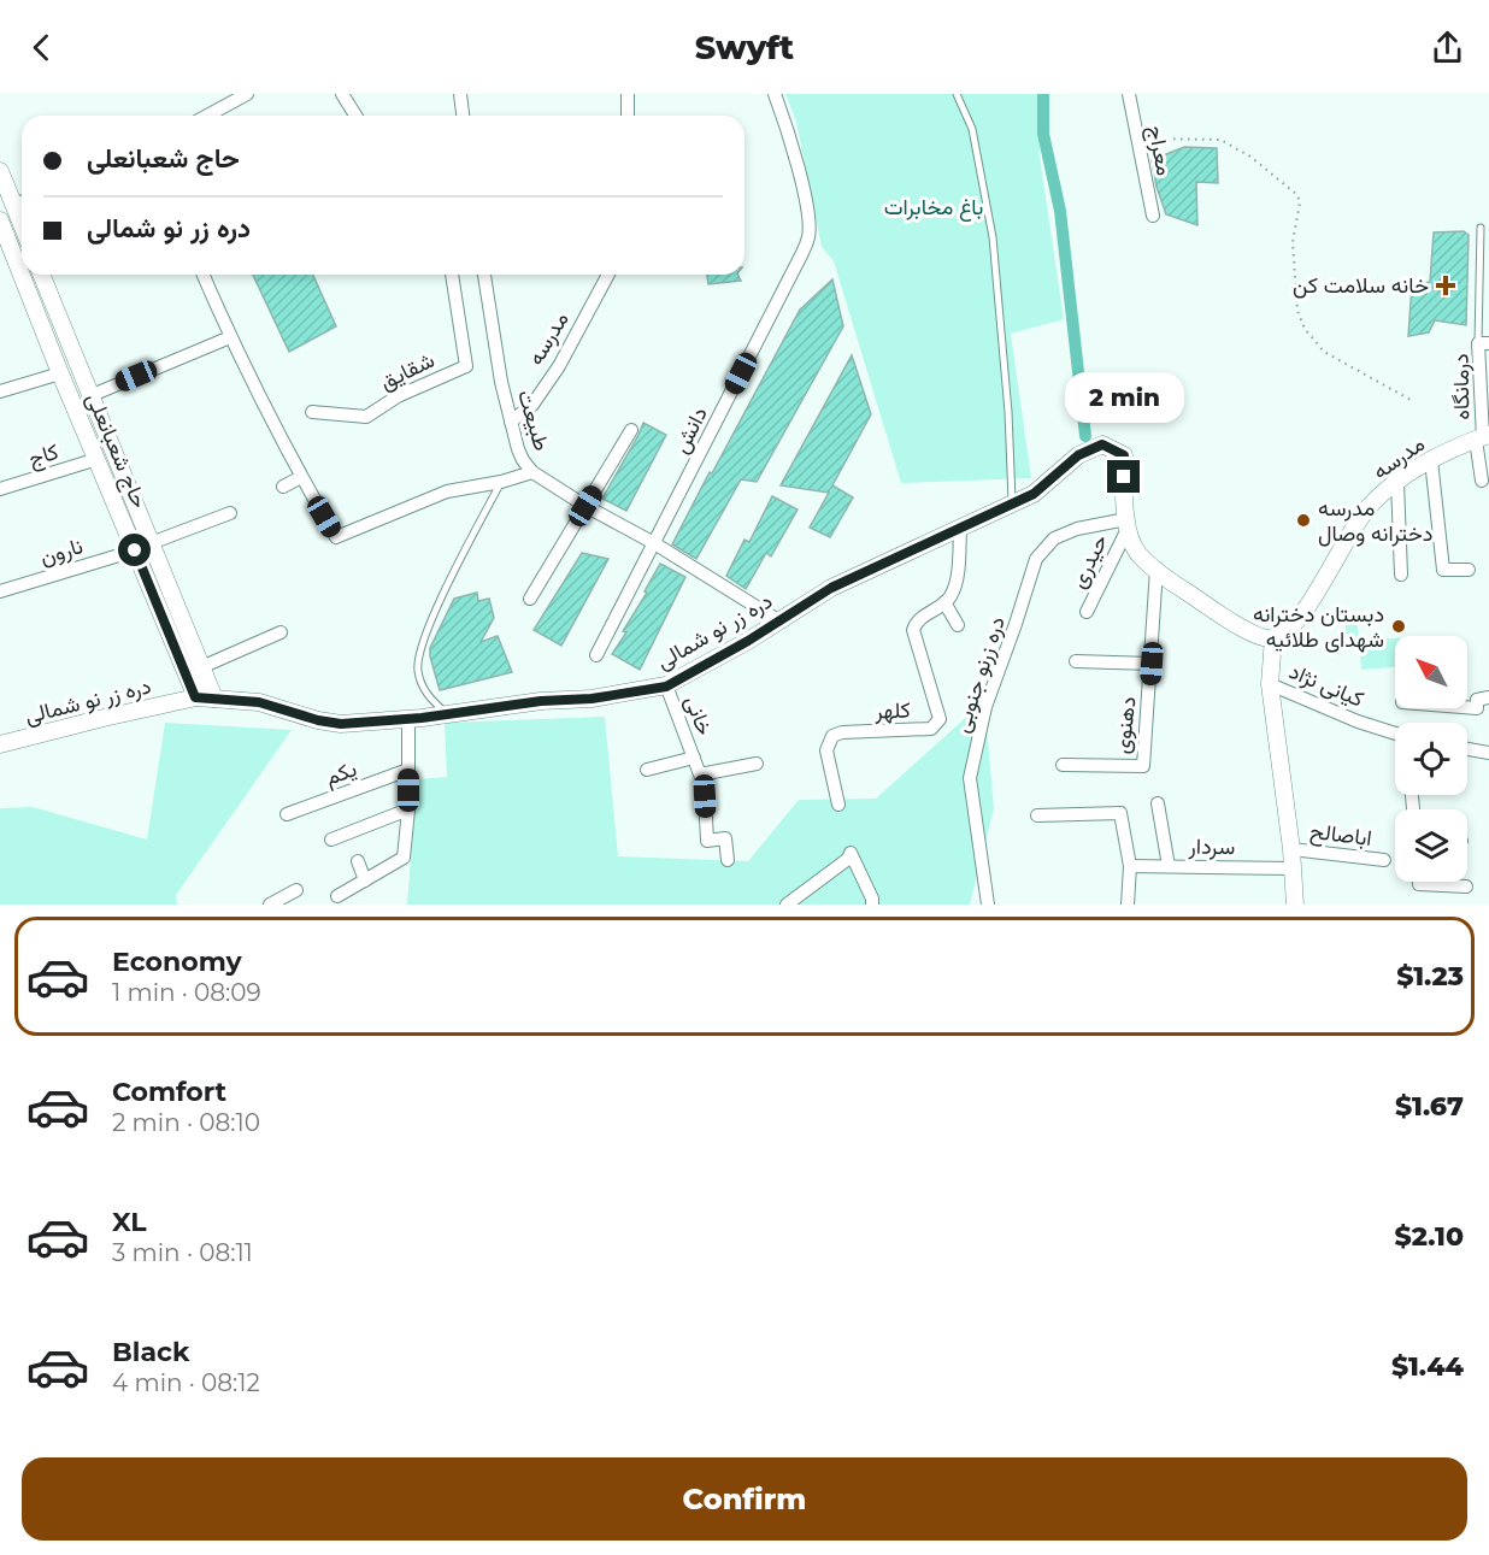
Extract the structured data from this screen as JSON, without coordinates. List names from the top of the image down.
{
  "streets": {
    "street": [
      "معراج",
      "مدرسه",
      "شقایق",
      "درمانگاه",
      "طبیعت",
      "دانش",
      "حاج شعبانعلی",
      "کاج",
      "نارون",
      "حیدری",
      "دره زر نو شمالی",
      "دره زرنو جنوبی",
      "کیانی نژاد",
      "کلهر",
      "خانی",
      "دهنوی",
      "یکم",
      "اباصالح",
      "سردار"
    ]
  },
  "crossings": [
    ["مدرسه", "درمانگاه"],
    ["مدرسه", "طبیعت"],
    ["مدرسه", "دره زر نو شمالی"],
    ["طبیعت", "دانش"],
    ["طبیعت", "دره زر نو شمالی"],
    ["حاج شعبانعلی", "کاج"],
    ["حاج شعبانعلی", "نارون"],
    ["حاج شعبانعلی", "دره زر نو شمالی"],
    ["حیدری", "دره زر نو شمالی"],
    ["حیدری", "دره زرنو جنوبی"],
    ["دره زر نو شمالی", "دره زرنو جنوبی"],
    ["دره زر نو شمالی", "کلهر"],
    ["دره زر نو شمالی", "خانی"],
    ["دره زر نو شمالی", "دهنوی"]
  ],
  "parks": ["باغ مخابرات"],
  "places": {
    "health": ["خانه سلامت کن"],
    "other": ["مدرسه دخترانه وصال", "دبستان دخترانه شهدای طلائیه"]
  },
  "north": "top left",
  "page": {
    "header": "Swyft",
    "banner": ["حاج شعبانعلی", "دره زر نو شمالی"],
    "bubble": "2 min",
    "list": [
      {
        "name": "Economy",
        "note": "1 min · 08:09",
        "value": "$1.23"
      },
      {
        "name": "Comfort",
        "note": "2 min · 08:10",
        "value": "$1.67"
      },
      {
        "name": "XL",
        "note": "3 min · 08:11",
        "value": "$2.10"
      },
      {
        "name": "Black",
        "note": "4 min · 08:12",
        "value": "$1.44"
      }
    ],
    "buttons": "Confirm"
  }
}
